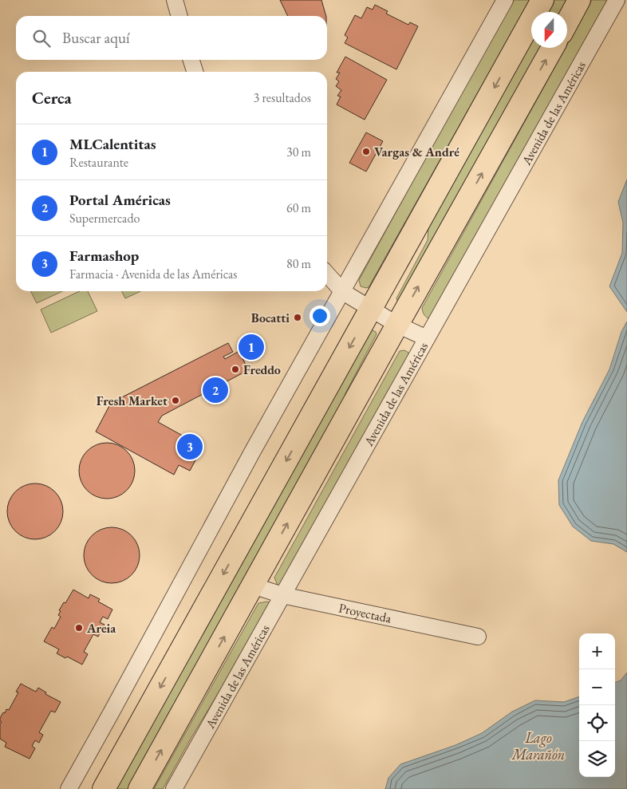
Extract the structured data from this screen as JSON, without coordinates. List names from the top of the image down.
{
  "streets": {
    "street": ["Avenida de las Américas", "Proyectada"]
  },
  "crossings": [
    ["Avenida de las Américas", "Proyectada"]
  ],
  "water": ["Lago Marañón"],
  "places": [
    "Vargas & André",
    "Bocatti",
    "Freddo",
    "Fresh Market",
    "Areia"
  ],
  "north": "bottom",
  "page": {
    "search": "Buscar aquí",
    "heading": ["Cerca", "3 resultados"],
    "list": [
      {
        "mark": "1",
        "name": "MLCalentitas",
        "note": "Restaurante",
        "value": "30 m"
      },
      {
        "mark": "2",
        "name": "Portal Américas",
        "note": "Supermercado",
        "value": "60 m"
      },
      {
        "mark": "3",
        "name": "Farmashop",
        "note": "Farmacia · Avenida de las Américas",
        "value": "80 m"
      }
    ],
    "pins": ["1", "2", "3"],
    "map_buttons": ["+", "−"]
  }
}
